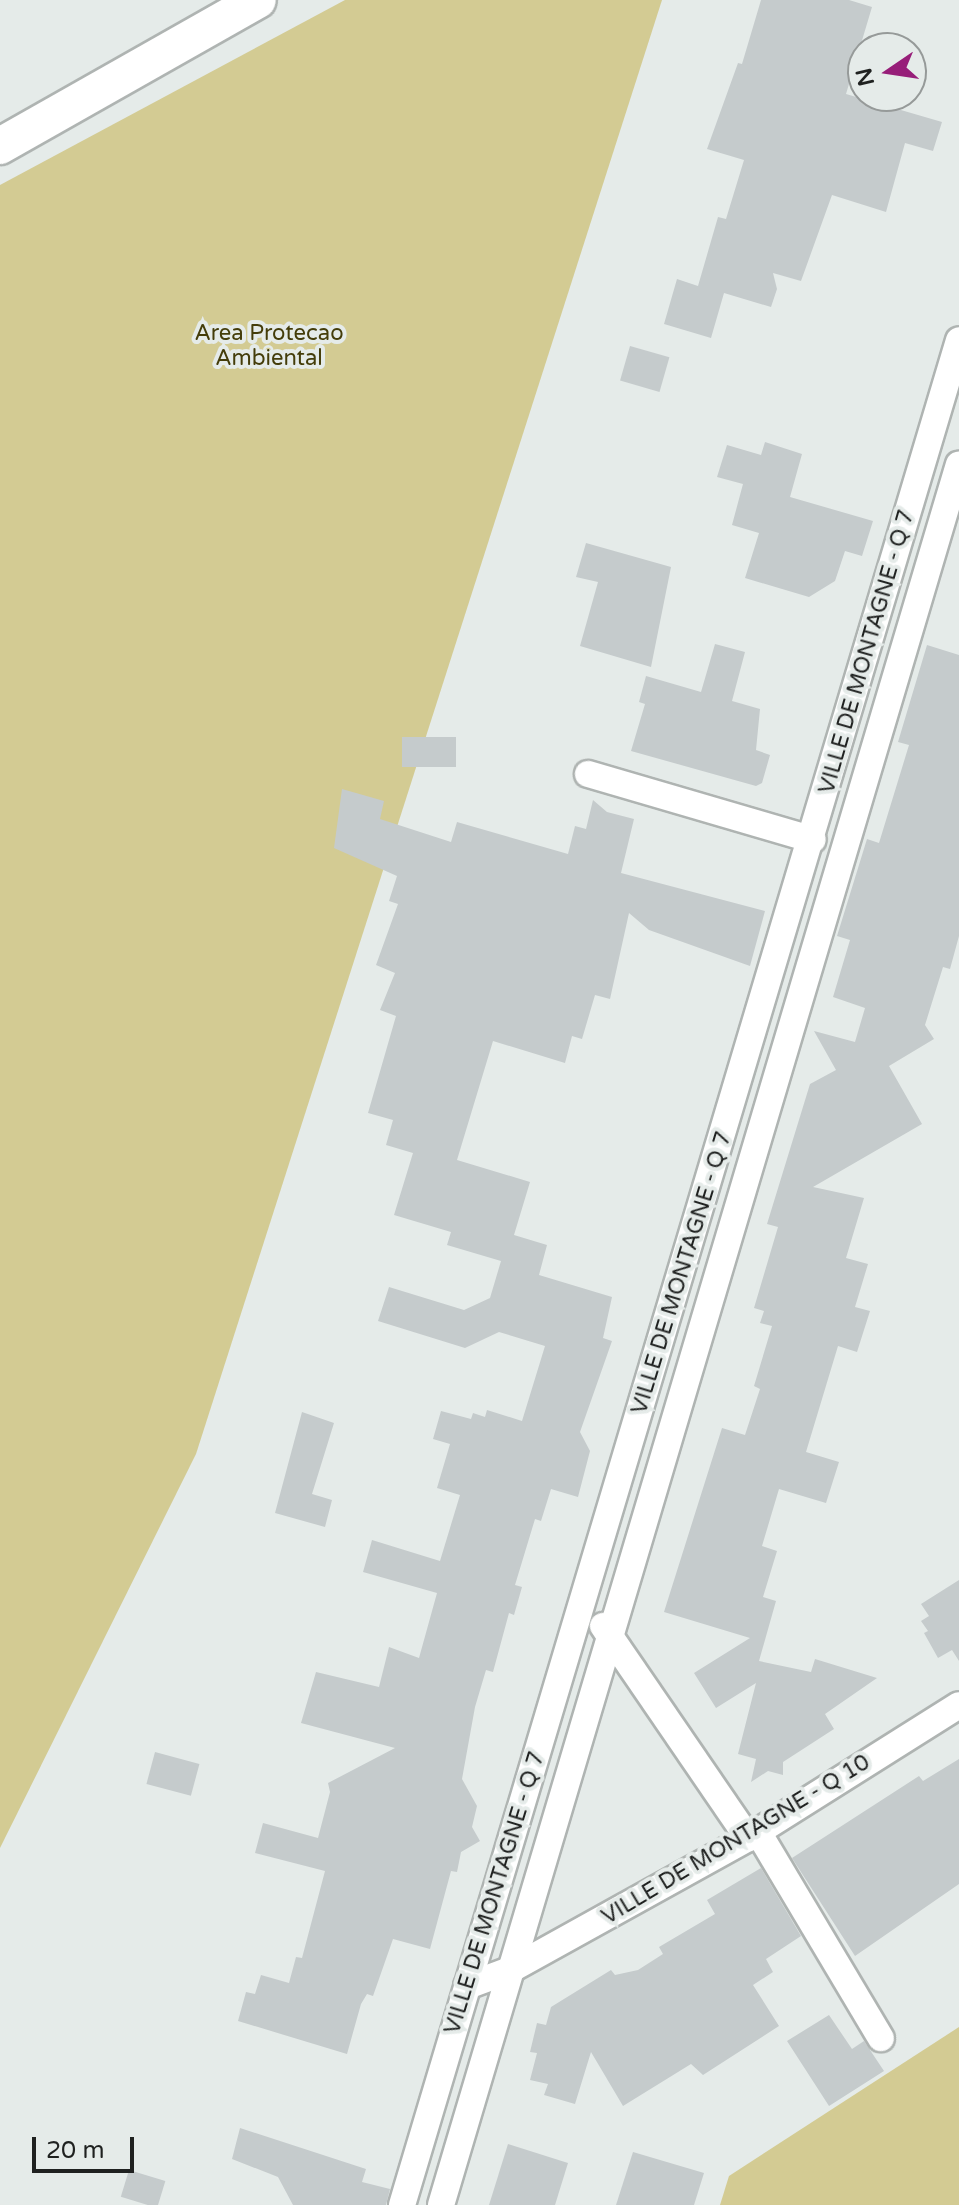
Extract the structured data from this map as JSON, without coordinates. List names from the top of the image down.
{
  "streets": {
    "street": ["VILLE DE MONTAGNE - Q 7", "VILLE DE MONTAGNE - Q 10"]
  },
  "crossings": [
    ["VILLE DE MONTAGNE - Q 7", "VILLE DE MONTAGNE - Q 10"]
  ],
  "parks": ["Area Protecao Ambiental"],
  "scale_bar": "20 m",
  "north": "left"
}
